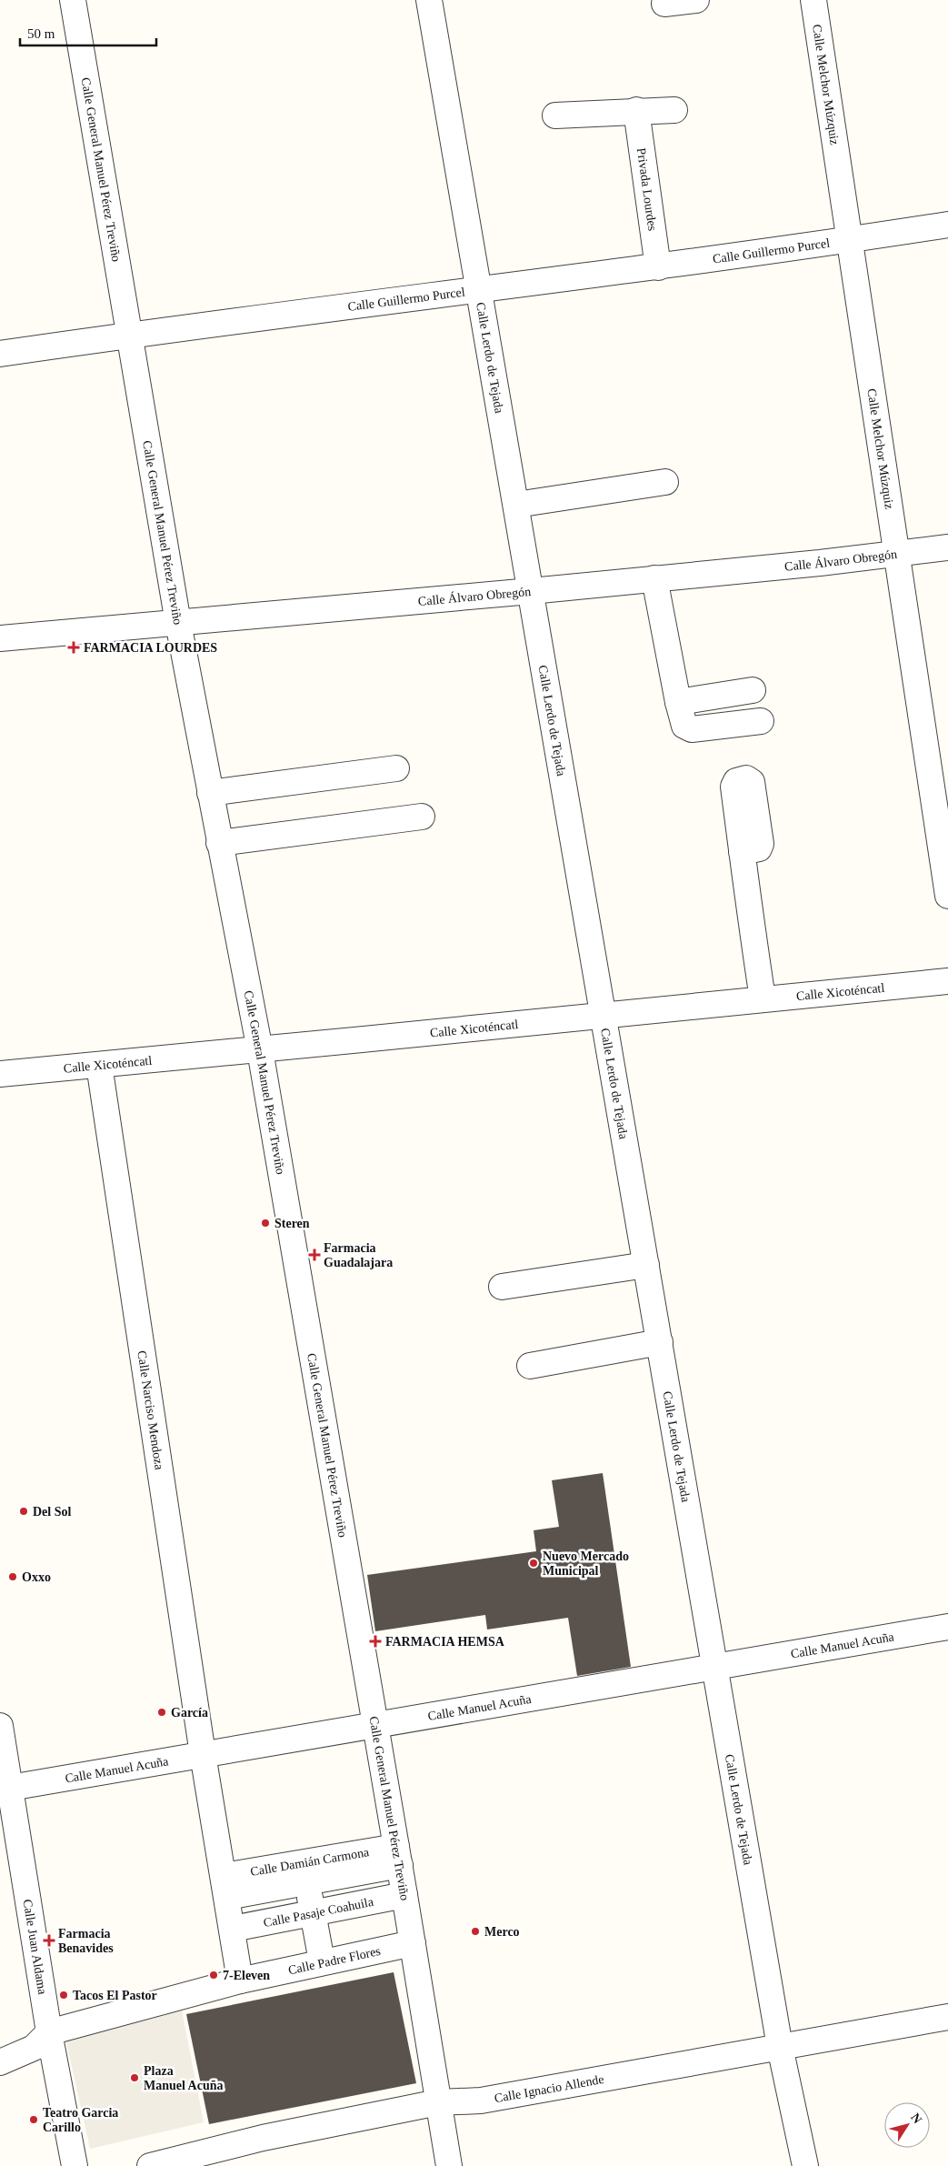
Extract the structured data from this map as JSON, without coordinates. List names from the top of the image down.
{
  "streets": {
    "street": [
      "Calle Melchor Múzquiz",
      "Calle General Manuel Pérez Treviño",
      "Privada Lourdes",
      "Calle Guillermo Purcel",
      "Calle Lerdo de Tejada",
      "Calle Álvaro Obregón",
      "Calle Xicoténcatl",
      "Calle Narciso Mendoza",
      "Calle Manuel Acuña",
      "Calle Damián Carmona",
      "Calle Pasaje Coahuila",
      "Calle Juan Aldama",
      "Calle Padre Flores",
      "Calle Ignacio Allende"
    ]
  },
  "crossings": [
    ["Calle Melchor Múzquiz", "Calle Guillermo Purcel"],
    ["Calle Melchor Múzquiz", "Calle Álvaro Obregón"],
    ["Calle General Manuel Pérez Treviño", "Calle Guillermo Purcel"],
    ["Calle General Manuel Pérez Treviño", "Calle Álvaro Obregón"],
    ["Calle General Manuel Pérez Treviño", "Calle Xicoténcatl"],
    ["Calle General Manuel Pérez Treviño", "Calle Manuel Acuña"],
    ["Calle General Manuel Pérez Treviño", "Calle Damián Carmona"],
    ["Calle General Manuel Pérez Treviño", "Calle Pasaje Coahuila"],
    ["Calle General Manuel Pérez Treviño", "Calle Padre Flores"],
    ["Calle General Manuel Pérez Treviño", "Calle Ignacio Allende"],
    ["Privada Lourdes", "Calle Guillermo Purcel"],
    ["Calle Guillermo Purcel", "Calle Lerdo de Tejada"],
    ["Calle Lerdo de Tejada", "Calle Álvaro Obregón"],
    ["Calle Lerdo de Tejada", "Calle Xicoténcatl"],
    ["Calle Lerdo de Tejada", "Calle Manuel Acuña"],
    ["Calle Lerdo de Tejada", "Calle Ignacio Allende"],
    ["Calle Xicoténcatl", "Calle Narciso Mendoza"],
    ["Calle Narciso Mendoza", "Calle Manuel Acuña"],
    ["Calle Narciso Mendoza", "Calle Damián Carmona"],
    ["Calle Narciso Mendoza", "Calle Pasaje Coahuila"],
    ["Calle Narciso Mendoza", "Calle Padre Flores"],
    ["Calle Manuel Acuña", "Calle Juan Aldama"],
    ["Calle Juan Aldama", "Calle Padre Flores"]
  ],
  "places": {
    "health": [
      "FARMACIA LOURDES",
      "Farmacia Guadalajara",
      "FARMACIA HEMSA",
      "Farmacia Benavides"
    ],
    "other": [
      "Steren",
      "Del Sol",
      "Nuevo Mercado Municipal",
      "Oxxo",
      "García",
      "Merco",
      "7-Eleven",
      "Tacos El Pastor",
      "Plaza Manuel Acuña",
      "Teatro Garcia Carillo"
    ]
  },
  "scale_bar": "50 m",
  "north": "top right"
}
